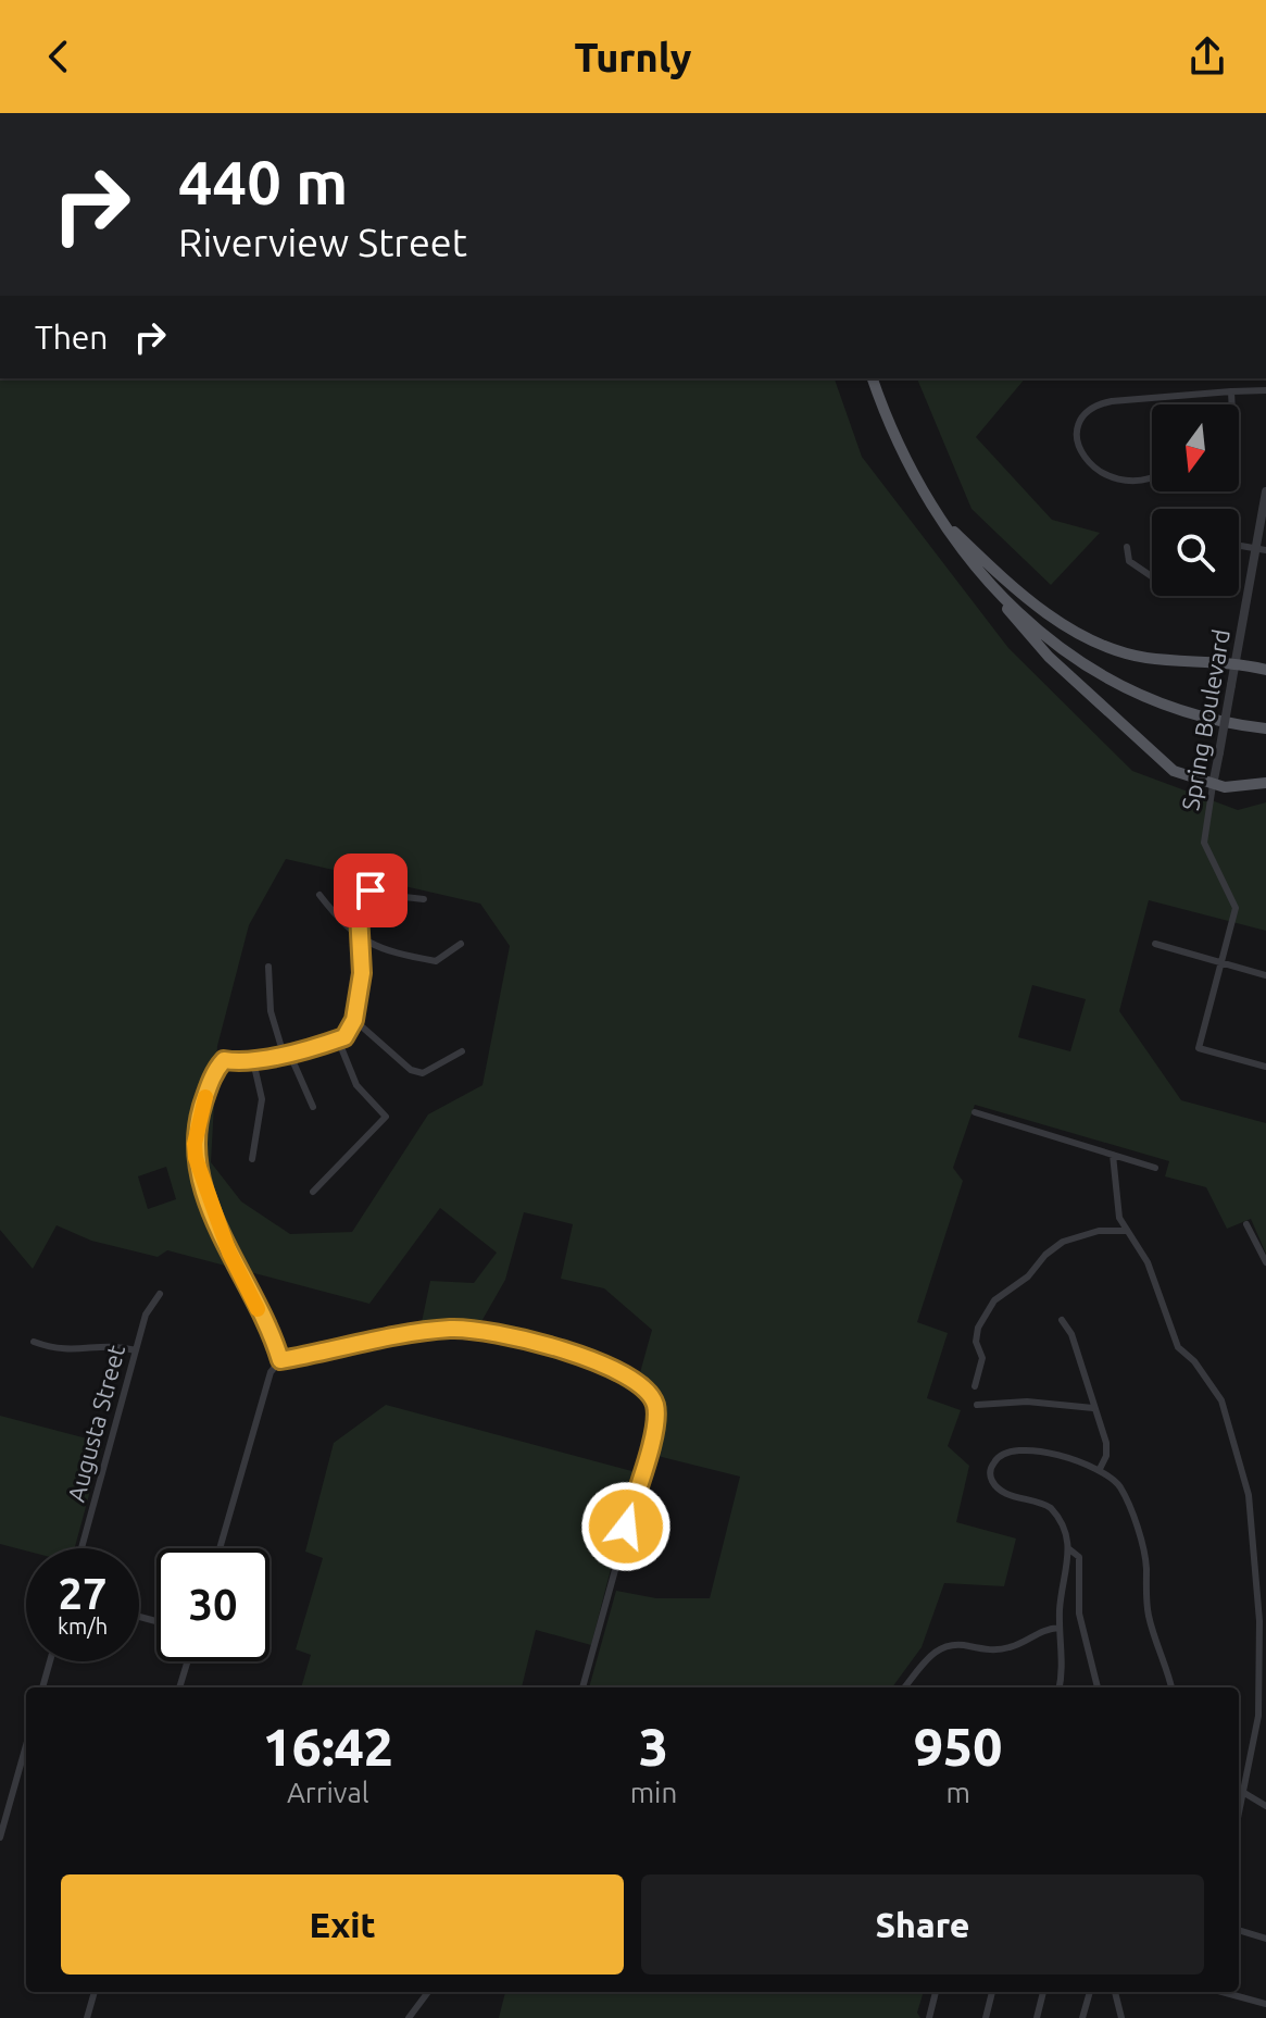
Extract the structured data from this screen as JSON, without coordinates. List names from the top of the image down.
{
  "streets": {
    "street": ["Spring Boulevard", "Augusta Street"]
  },
  "north": "bottom",
  "page": {
    "header": "Turnly",
    "turn": ["440 m", "Riverview Street"],
    "then": "Then",
    "speed": "27 km/h",
    "limit": "30",
    "eta": [
      "16:42",
      "Arrival",
      "3",
      "min",
      "950",
      "m"
    ],
    "buttons": ["Exit", "Share"]
  }
}
